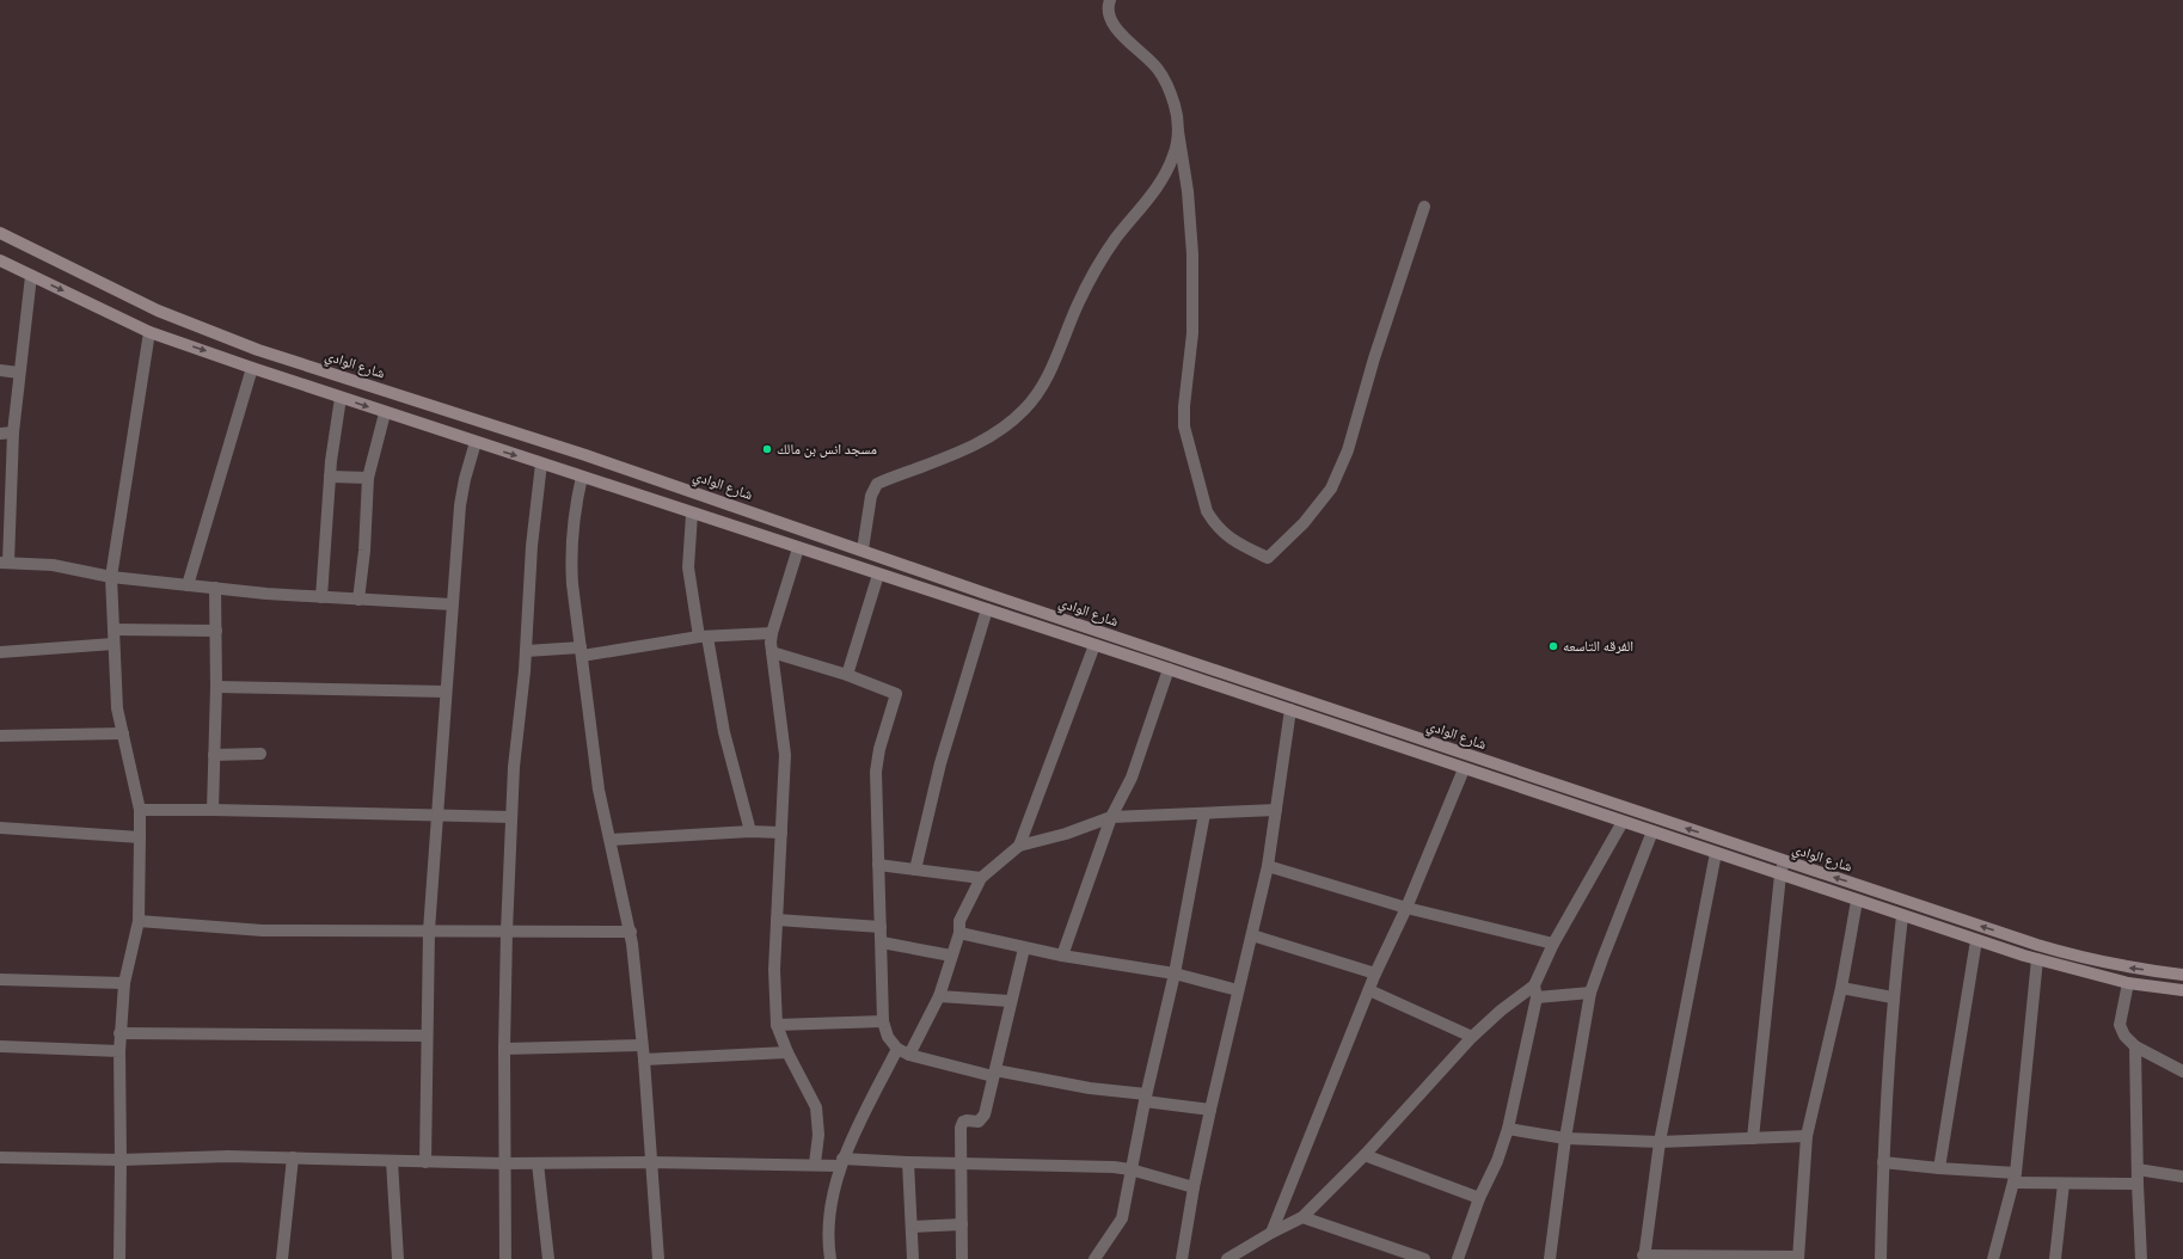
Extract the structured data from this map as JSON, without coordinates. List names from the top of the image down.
{
  "streets": {
    "main road": ["شارع الوادي"]
  },
  "places": ["مسجد انس بن مالك", "الفرقه التاسعه"]
}
